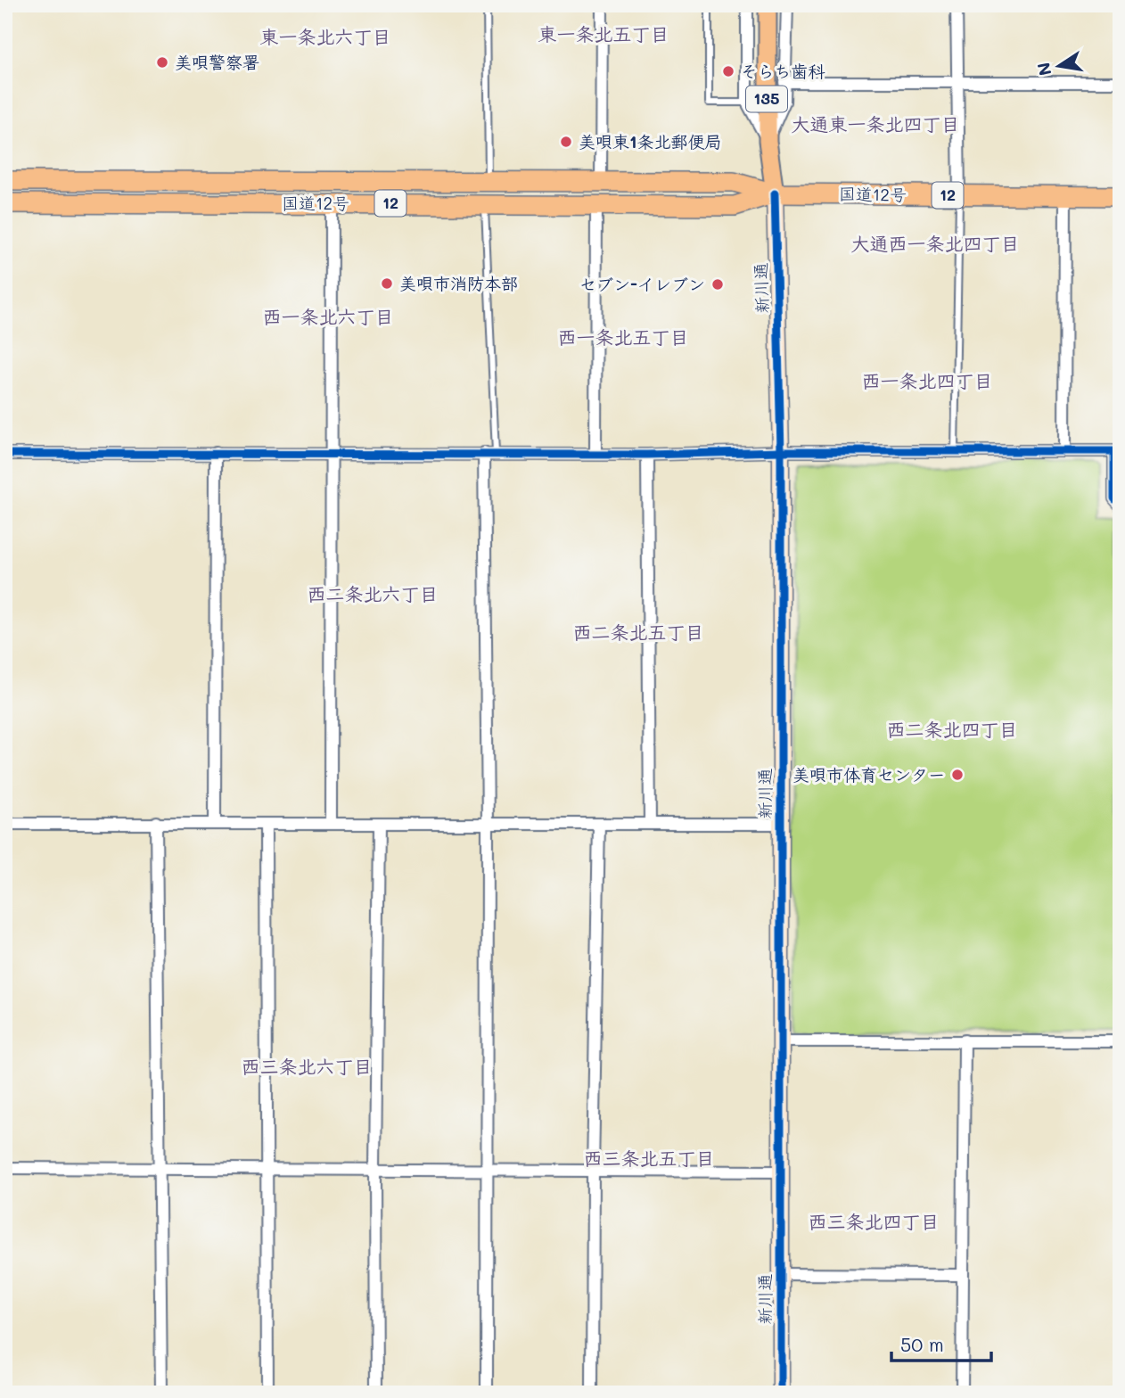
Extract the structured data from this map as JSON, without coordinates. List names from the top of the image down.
{
  "streets": {
    "highway": ["国道12号", "12"],
    "main road": ["135"],
    "street": ["新川通"]
  },
  "crossings": [
    ["135", "国道12号"],
    ["135", "新川通"],
    ["国道12号", "新川通"]
  ],
  "districts": [
    "東一条北五丁目",
    "東一条北六丁目",
    "大通東一条北四丁目",
    "大通西一条北四丁目",
    "西一条北六丁目",
    "西一条北五丁目",
    "西一条北四丁目",
    "西二条北六丁目",
    "西二条北五丁目",
    "西二条北四丁目",
    "西三条北六丁目",
    "西三条北五丁目",
    "西三条北四丁目"
  ],
  "places": [
    "美唄警察署",
    "そらち歯科",
    "美唄東1条北郵便局",
    "美唄市消防本部",
    "セブン-イレブン",
    "美唄市体育センター"
  ],
  "scale_bar": "50 m",
  "north": "left"
}
